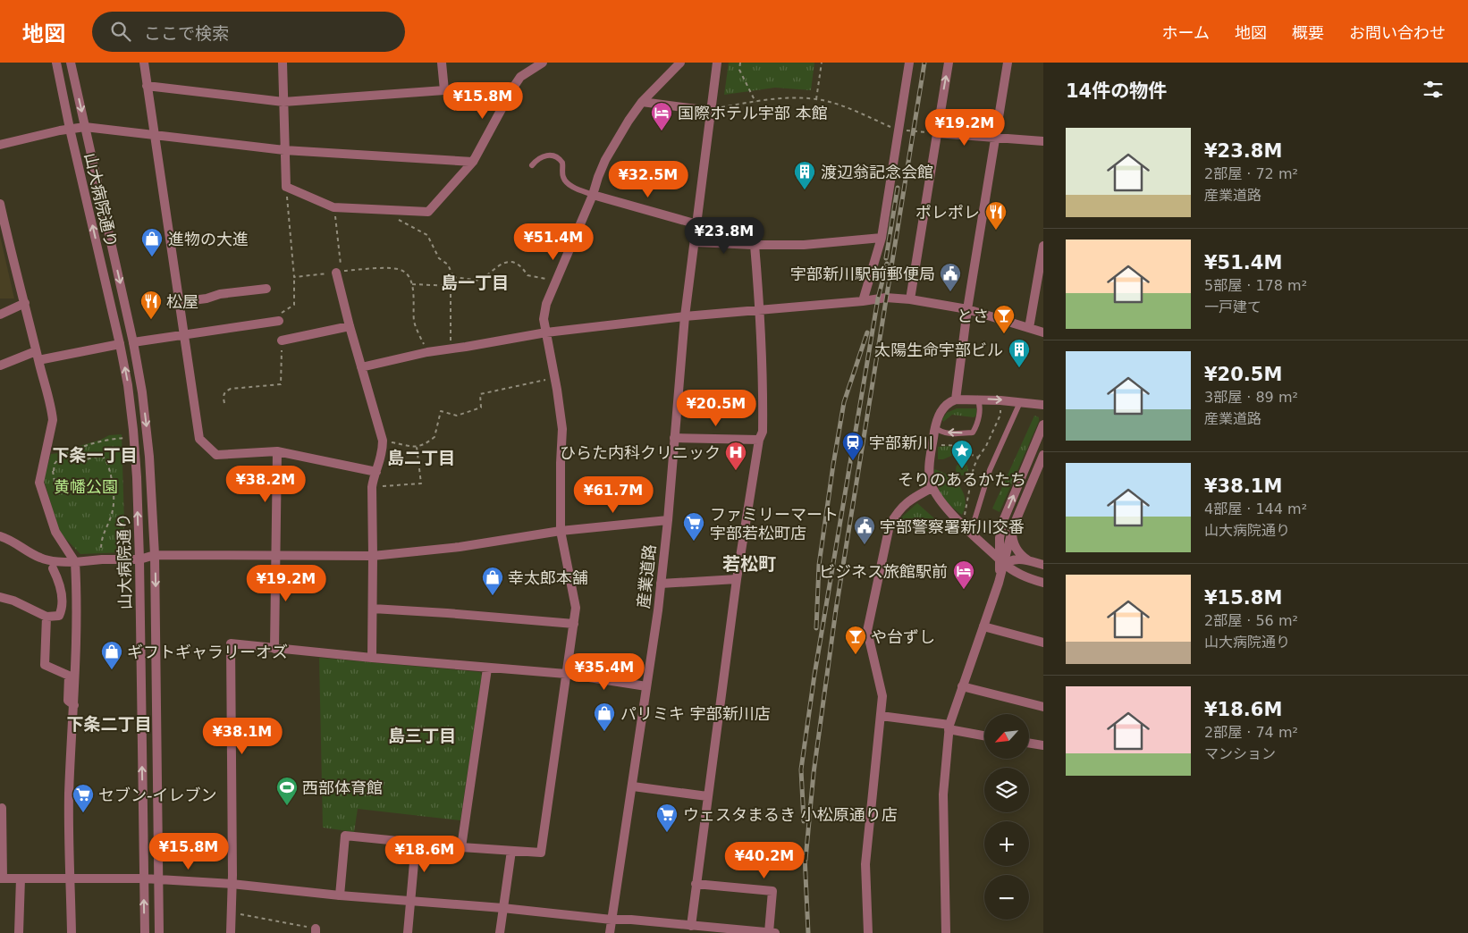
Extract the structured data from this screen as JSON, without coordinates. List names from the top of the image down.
{
  "streets": {
    "street": ["山大病院通り", "産業道路"]
  },
  "districts": [
    "島一丁目",
    "下条一丁目",
    "島二丁目",
    "若松町",
    "下条二丁目",
    "島三丁目"
  ],
  "parks": ["黄幡公園"],
  "places": {
    "hotel": ["国際ホテル宇部 本館", "ビジネス旅館駅前"],
    "building": ["渡辺翁記念会館", "太陽生命宇部ビル"],
    "restaurant": ["ポレポレ", "松屋"],
    "shop": [
      "進物の大進",
      "幸太郎本舗",
      "ギフトギャラリーオズ",
      "パリミキ 宇部新川店"
    ],
    "public building": ["宇部新川駅前郵便局", "宇部警察署新川交番"],
    "bar": ["とさ", "や台ずし"],
    "station": ["宇部新川"],
    "place": ["そりのあるかたち"],
    "hospital": ["ひらた内科クリニック"],
    "supermarket": ["ファミリーマート 宇部若松町店", "セブン-イレブン", "ウェスタまるき 小松原通り店"],
    "sports": ["西部体育館"]
  },
  "north": "bottom left",
  "page": {
    "header": "地図",
    "search": "ここで検索",
    "nav": [
      "ホーム",
      "地図",
      "概要",
      "お問い合わせ"
    ],
    "heading": "14件の物件",
    "price": [
      "¥15.8M",
      "¥19.2M",
      "¥32.5M",
      "¥23.8M",
      "¥51.4M",
      "¥20.5M",
      "¥38.2M",
      "¥61.7M",
      "¥19.2M",
      "¥35.4M",
      "¥38.1M",
      "¥15.8M",
      "¥18.6M",
      "¥40.2M"
    ],
    "list": [
      {
        "name": "¥23.8M",
        "note": "2部屋 · 72 m² · 産業道路"
      },
      {
        "name": "¥51.4M",
        "note": "5部屋 · 178 m² · 一戸建て"
      },
      {
        "name": "¥20.5M",
        "note": "3部屋 · 89 m² · 産業道路"
      },
      {
        "name": "¥38.1M",
        "note": "4部屋 · 144 m² · 山大病院通り"
      },
      {
        "name": "¥15.8M",
        "note": "2部屋 · 56 m² · 山大病院通り"
      },
      {
        "name": "¥18.6M",
        "note": "2部屋 · 74 m² · マンション"
      }
    ],
    "map_buttons": ["+", "−"]
  }
}
